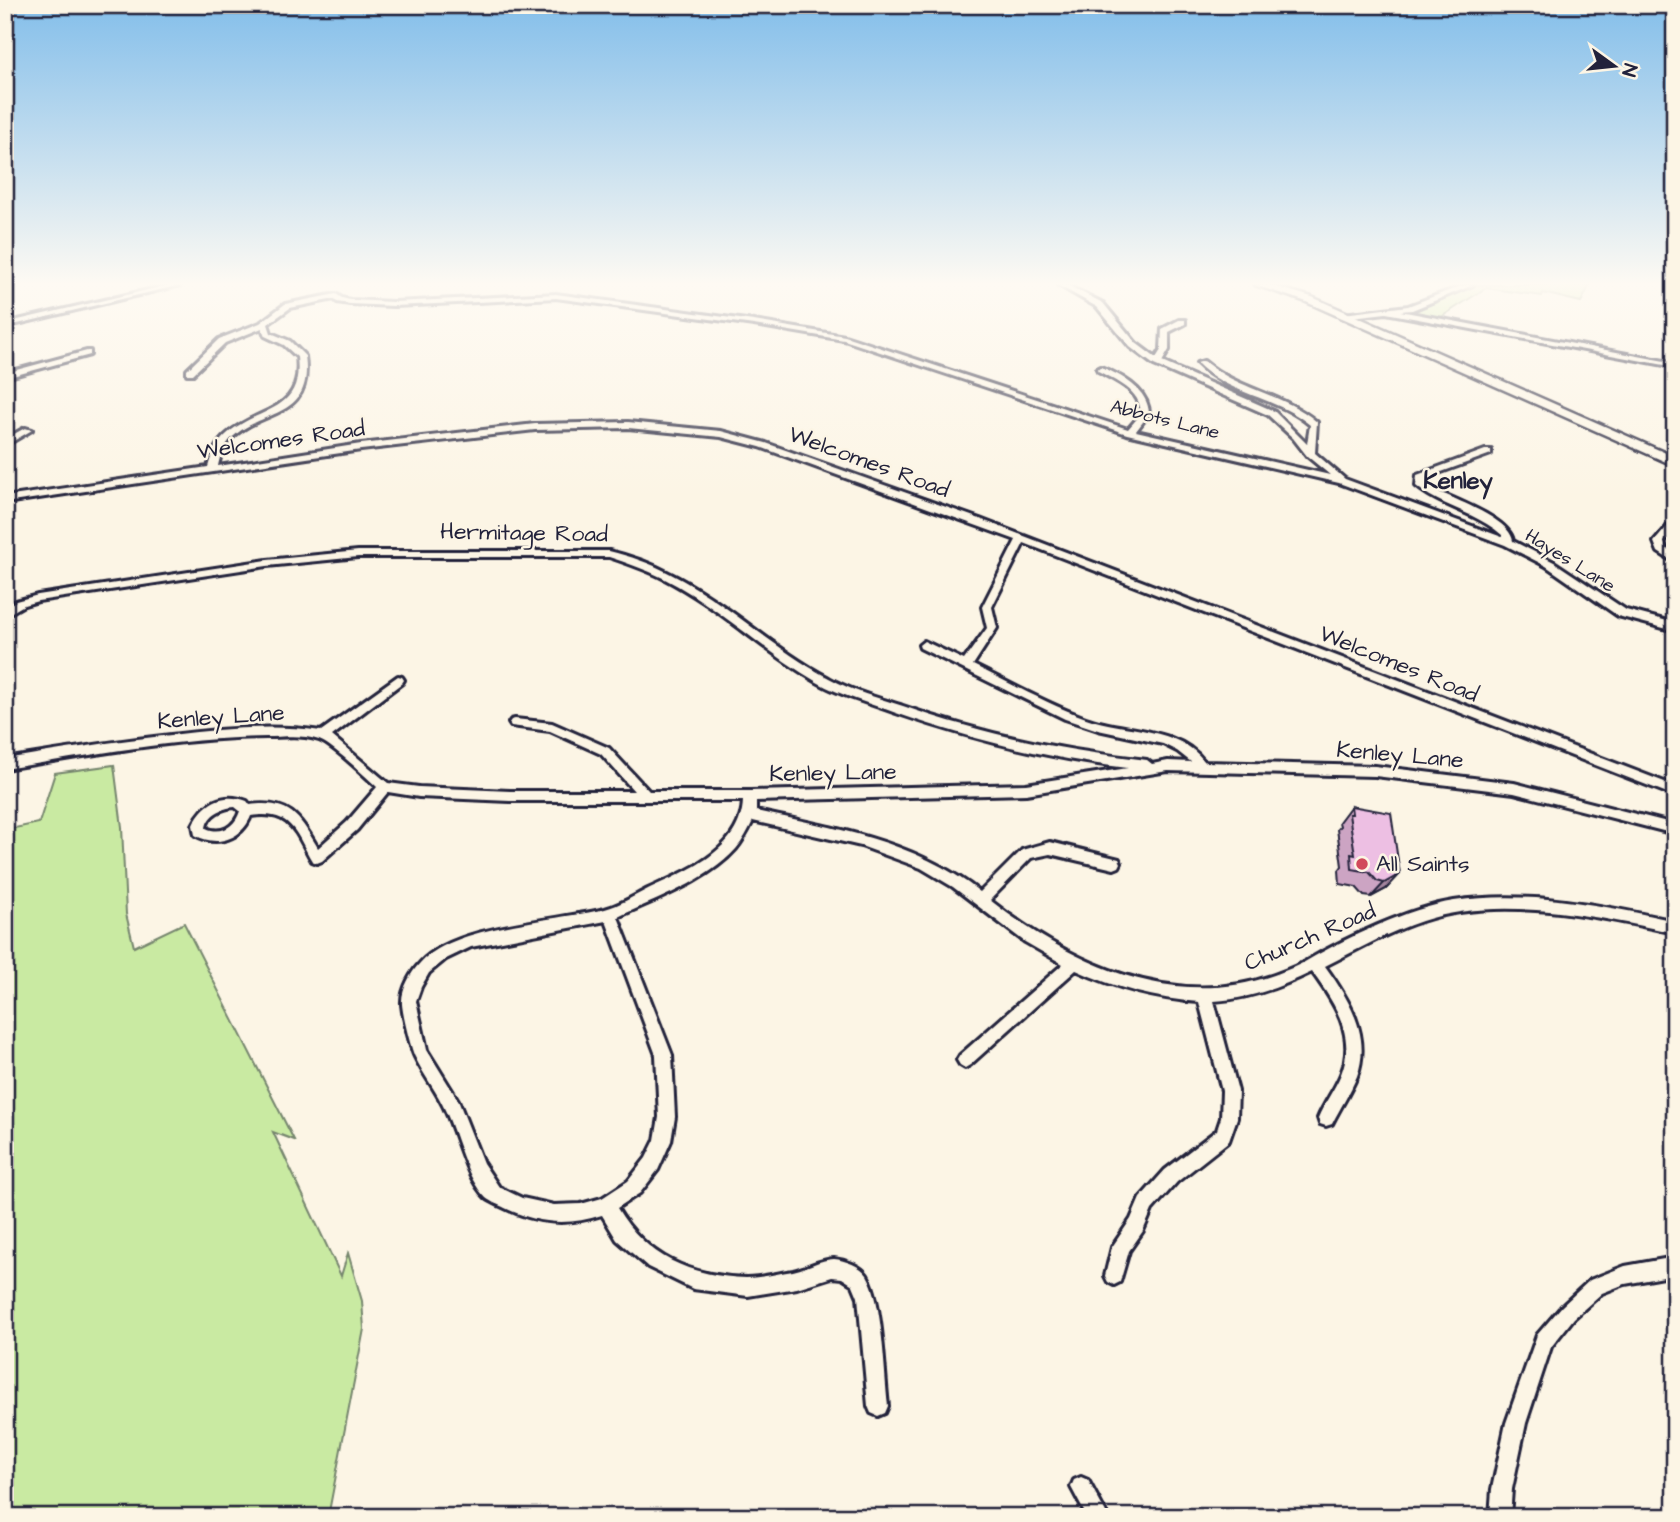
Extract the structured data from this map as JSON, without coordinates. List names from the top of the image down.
{
  "streets": {
    "street": [
      "Abbots Lane",
      "Welcomes Road",
      "Hermitage Road",
      "Hayes Lane",
      "Kenley Lane",
      "Church Road"
    ]
  },
  "crossings": [
    ["Abbots Lane", "Hayes Lane"],
    ["Hermitage Road", "Kenley Lane"]
  ],
  "districts": ["Kenley"],
  "places": ["All Saints"],
  "north": "right"
}
